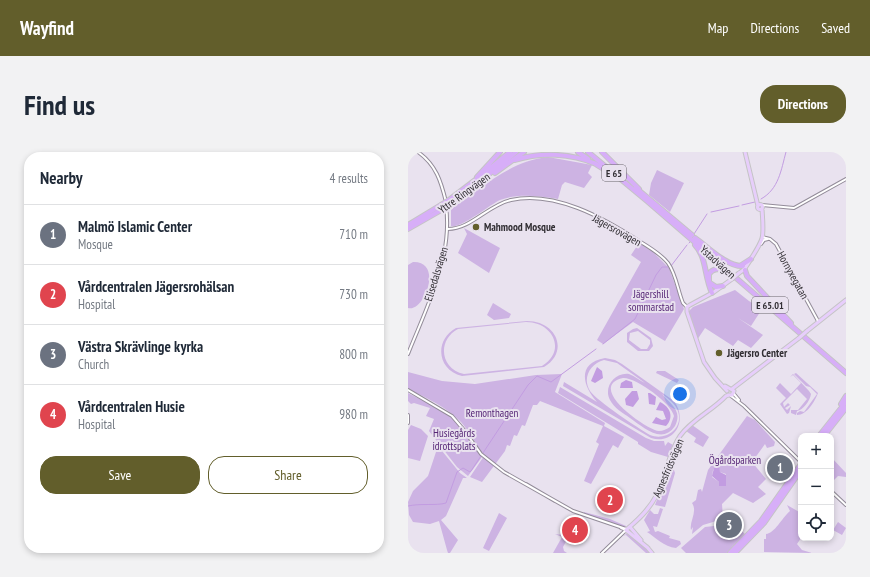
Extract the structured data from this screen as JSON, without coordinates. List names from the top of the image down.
{
  "streets": {
    "highway": [
      "E 65",
      "Yttre Ringvägen",
      "Ystadvägen",
      "E 65.01"
    ],
    "main road": ["Jägersrovägen", "Agnesfridsvägen"],
    "street": ["Elisedalsvägen", "Hornyxegatan"]
  },
  "crossings": [
    ["Jägersrovägen", "Elisedalsvägen"],
    ["Jägersrovägen", "Agnesfridsvägen"],
    ["Hornyxegatan", "Agnesfridsvägen"]
  ],
  "parks": [
    "Jägershill sommarstad",
    "Remonthagen",
    "Husiegårds idrottsplats",
    "Ögårdsparken"
  ],
  "places": ["Mahmood Mosque", "Jägersro Center"],
  "page": {
    "header": "Wayfind",
    "nav": ["Map", "Directions", "Saved"],
    "buttons": [
      "Directions",
      ["Save", "Share"]
    ],
    "title": "Find us",
    "heading": ["Nearby", "4 results"],
    "list": [
      {
        "mark": "1",
        "name": "Malmö Islamic Center",
        "note": "Mosque",
        "value": "710 m"
      },
      {
        "mark": "2",
        "name": "Vårdcentralen Jägersrohälsan",
        "note": "Hospital",
        "value": "730 m"
      },
      {
        "mark": "3",
        "name": "Västra Skrävlinge kyrka",
        "note": "Church",
        "value": "800 m"
      },
      {
        "mark": "4",
        "name": "Vårdcentralen Husie",
        "note": "Hospital",
        "value": "980 m"
      }
    ],
    "map_buttons": ["+", "−"],
    "pins": [
      "1",
      "2",
      "3",
      "4"
    ]
  }
}
